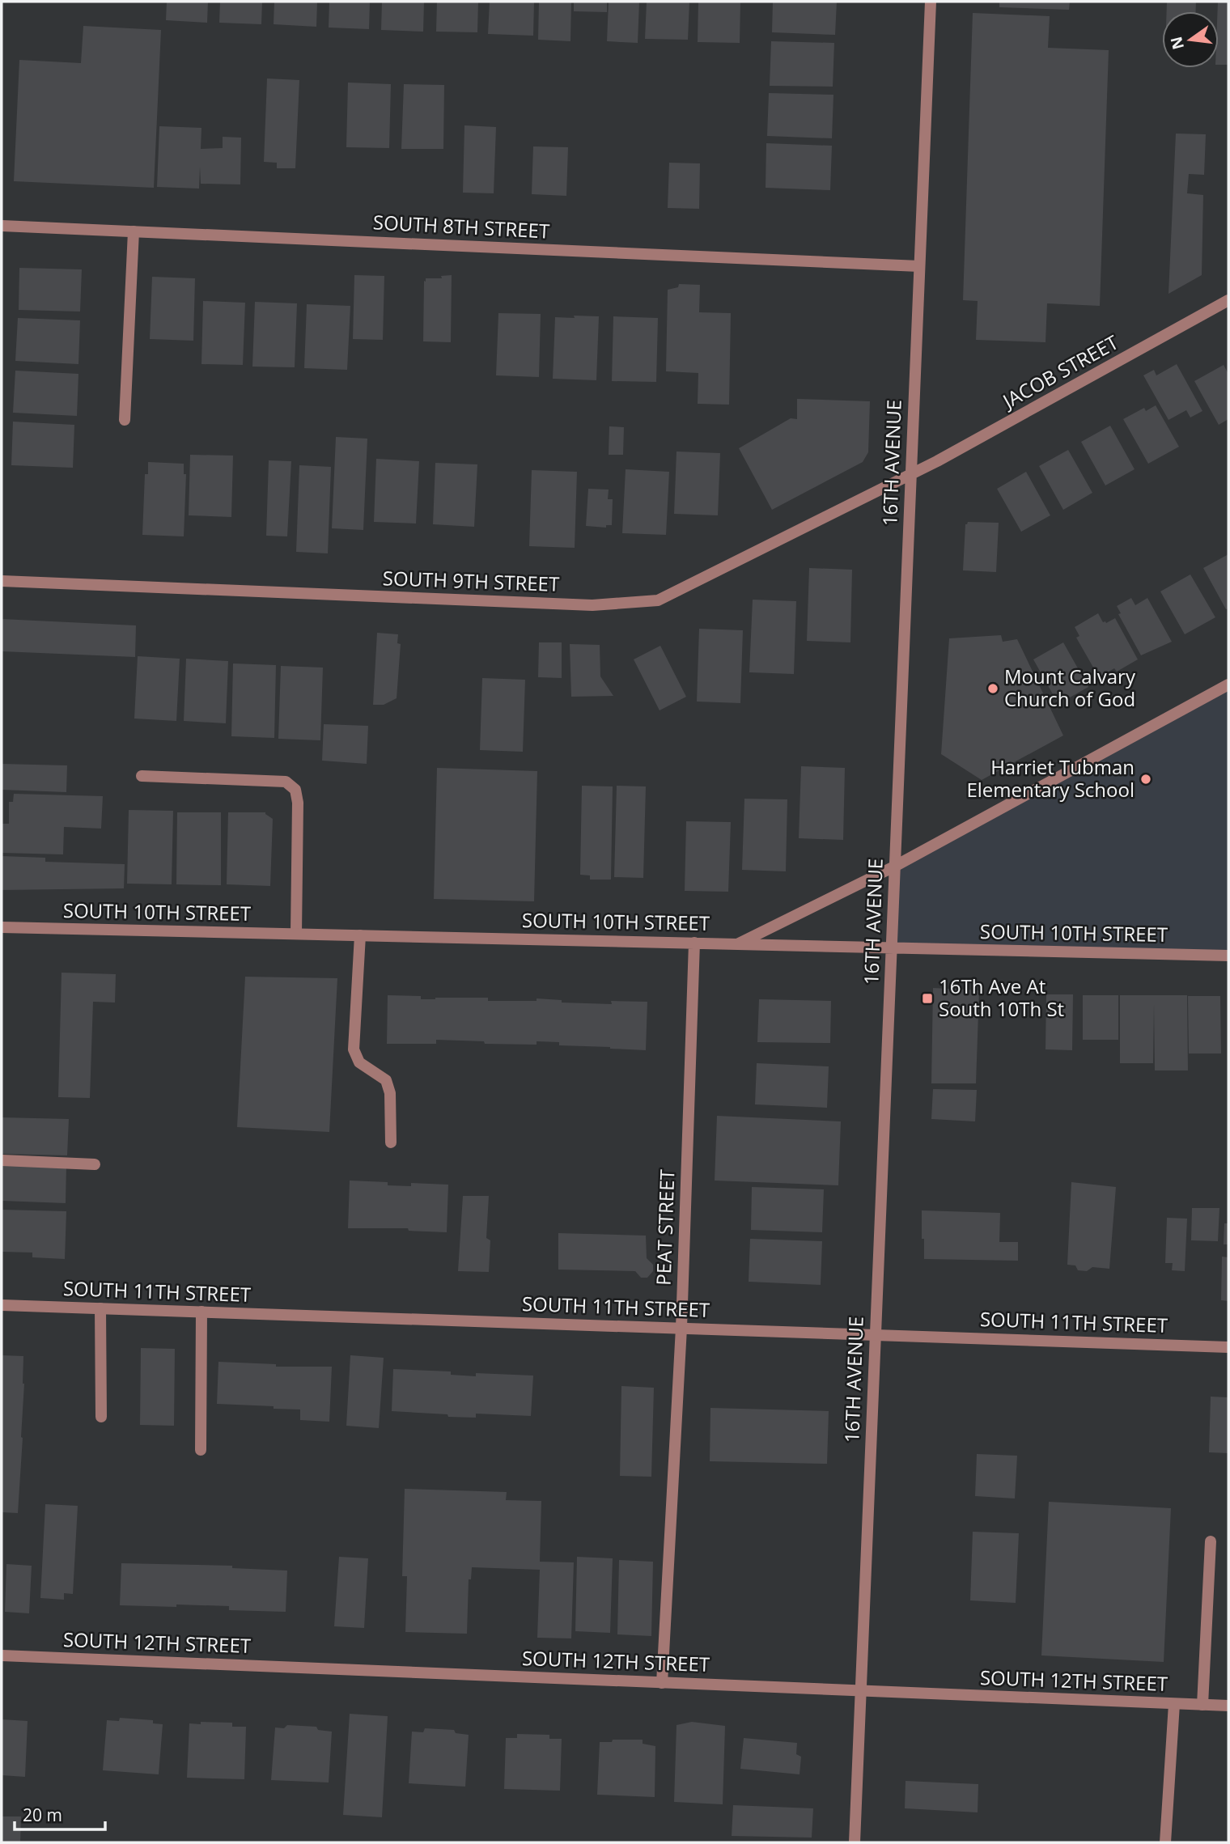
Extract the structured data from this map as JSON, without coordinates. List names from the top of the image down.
{
  "streets": {
    "street": [
      "SOUTH 8TH STREET",
      "JACOB STREET",
      "16TH AVENUE",
      "SOUTH 9TH STREET",
      "SOUTH 10TH STREET",
      "PEAT STREET",
      "SOUTH 11TH STREET",
      "SOUTH 12TH STREET"
    ]
  },
  "crossings": [
    ["SOUTH 8TH STREET", "16TH AVENUE"],
    ["JACOB STREET", "16TH AVENUE"],
    ["JACOB STREET", "SOUTH 9TH STREET"],
    ["16TH AVENUE", "SOUTH 9TH STREET"],
    ["16TH AVENUE", "SOUTH 10TH STREET"],
    ["16TH AVENUE", "SOUTH 11TH STREET"],
    ["16TH AVENUE", "SOUTH 12TH STREET"],
    ["SOUTH 10TH STREET", "PEAT STREET"],
    ["PEAT STREET", "SOUTH 11TH STREET"],
    ["PEAT STREET", "SOUTH 12TH STREET"]
  ],
  "places": {
    "other": ["Mount Calvary Church of God", "Harriet Tubman Elementary School"],
    "transit": ["16Th Ave At South 10Th St"]
  },
  "scale_bar": "20 m",
  "north": "left"
}
